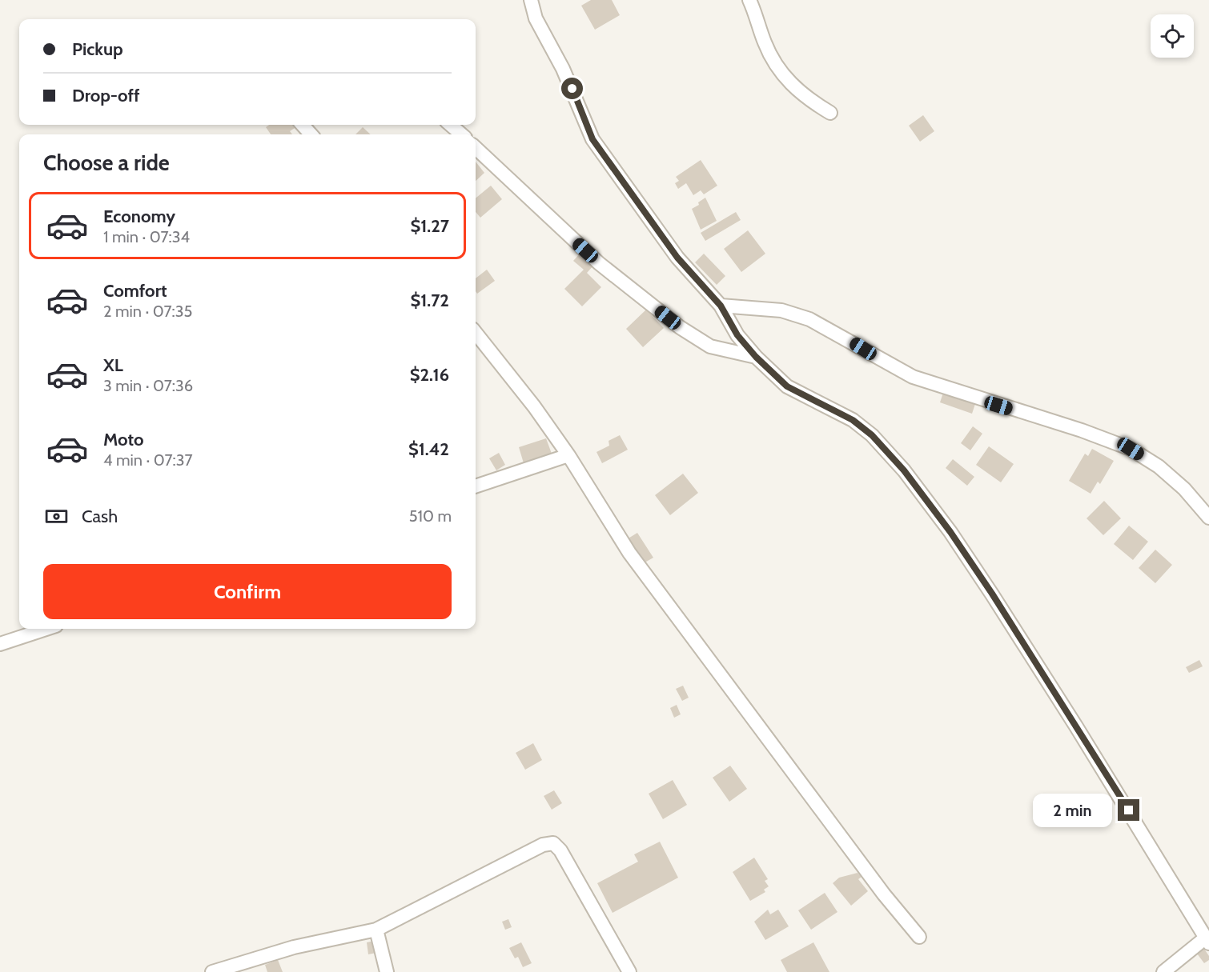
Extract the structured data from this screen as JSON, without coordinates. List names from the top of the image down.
{
  "page": {
    "banner": ["Pickup", "Drop-off"],
    "heading": "Choose a ride",
    "list": [
      {
        "name": "Economy",
        "note": "1 min · 07:34",
        "value": "$1.27"
      },
      {
        "name": "Comfort",
        "note": "2 min · 07:35",
        "value": "$1.72"
      },
      {
        "name": "XL",
        "note": "3 min · 07:36",
        "value": "$2.16"
      },
      {
        "name": "Moto",
        "note": "4 min · 07:37",
        "value": "$1.42"
      }
    ],
    "pay": ["Cash", "510 m"],
    "buttons": "Confirm",
    "bubble": "2 min"
  }
}
